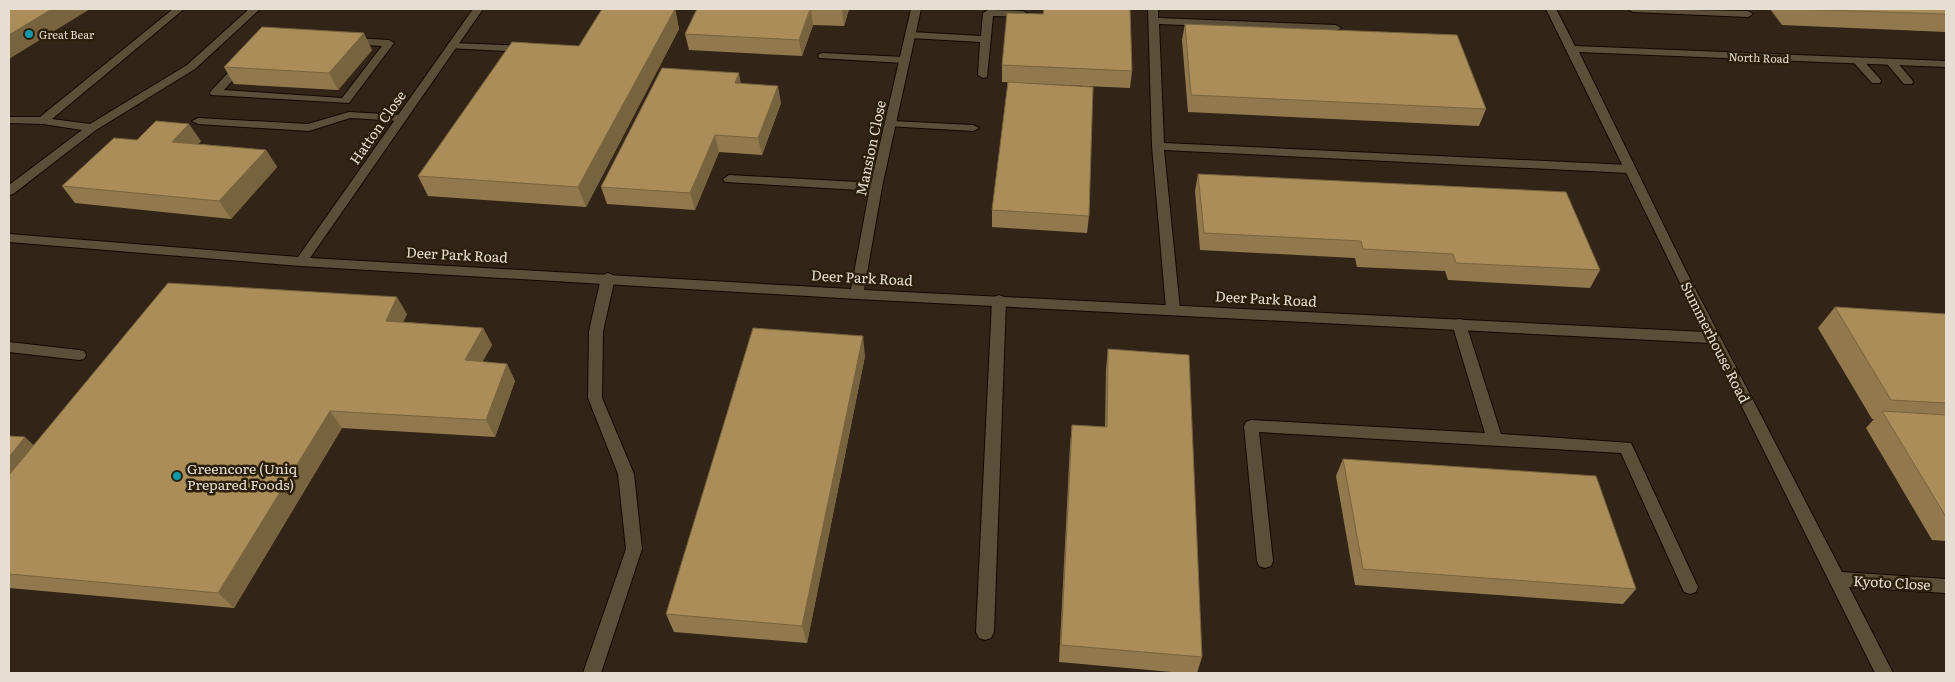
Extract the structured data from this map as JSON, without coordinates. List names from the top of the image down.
{
  "streets": {
    "street": [
      "North Road",
      "Hatton Close",
      "Mansion Close",
      "Deer Park Road",
      "Summerhouse Road",
      "Kyoto Close"
    ]
  },
  "crossings": [
    ["North Road", "Summerhouse Road"],
    ["Hatton Close", "Deer Park Road"],
    ["Mansion Close", "Deer Park Road"],
    ["Deer Park Road", "Summerhouse Road"],
    ["Summerhouse Road", "Kyoto Close"]
  ],
  "places": ["Great Bear", "Greencore (Uniq Prepared Foods)"]
}
